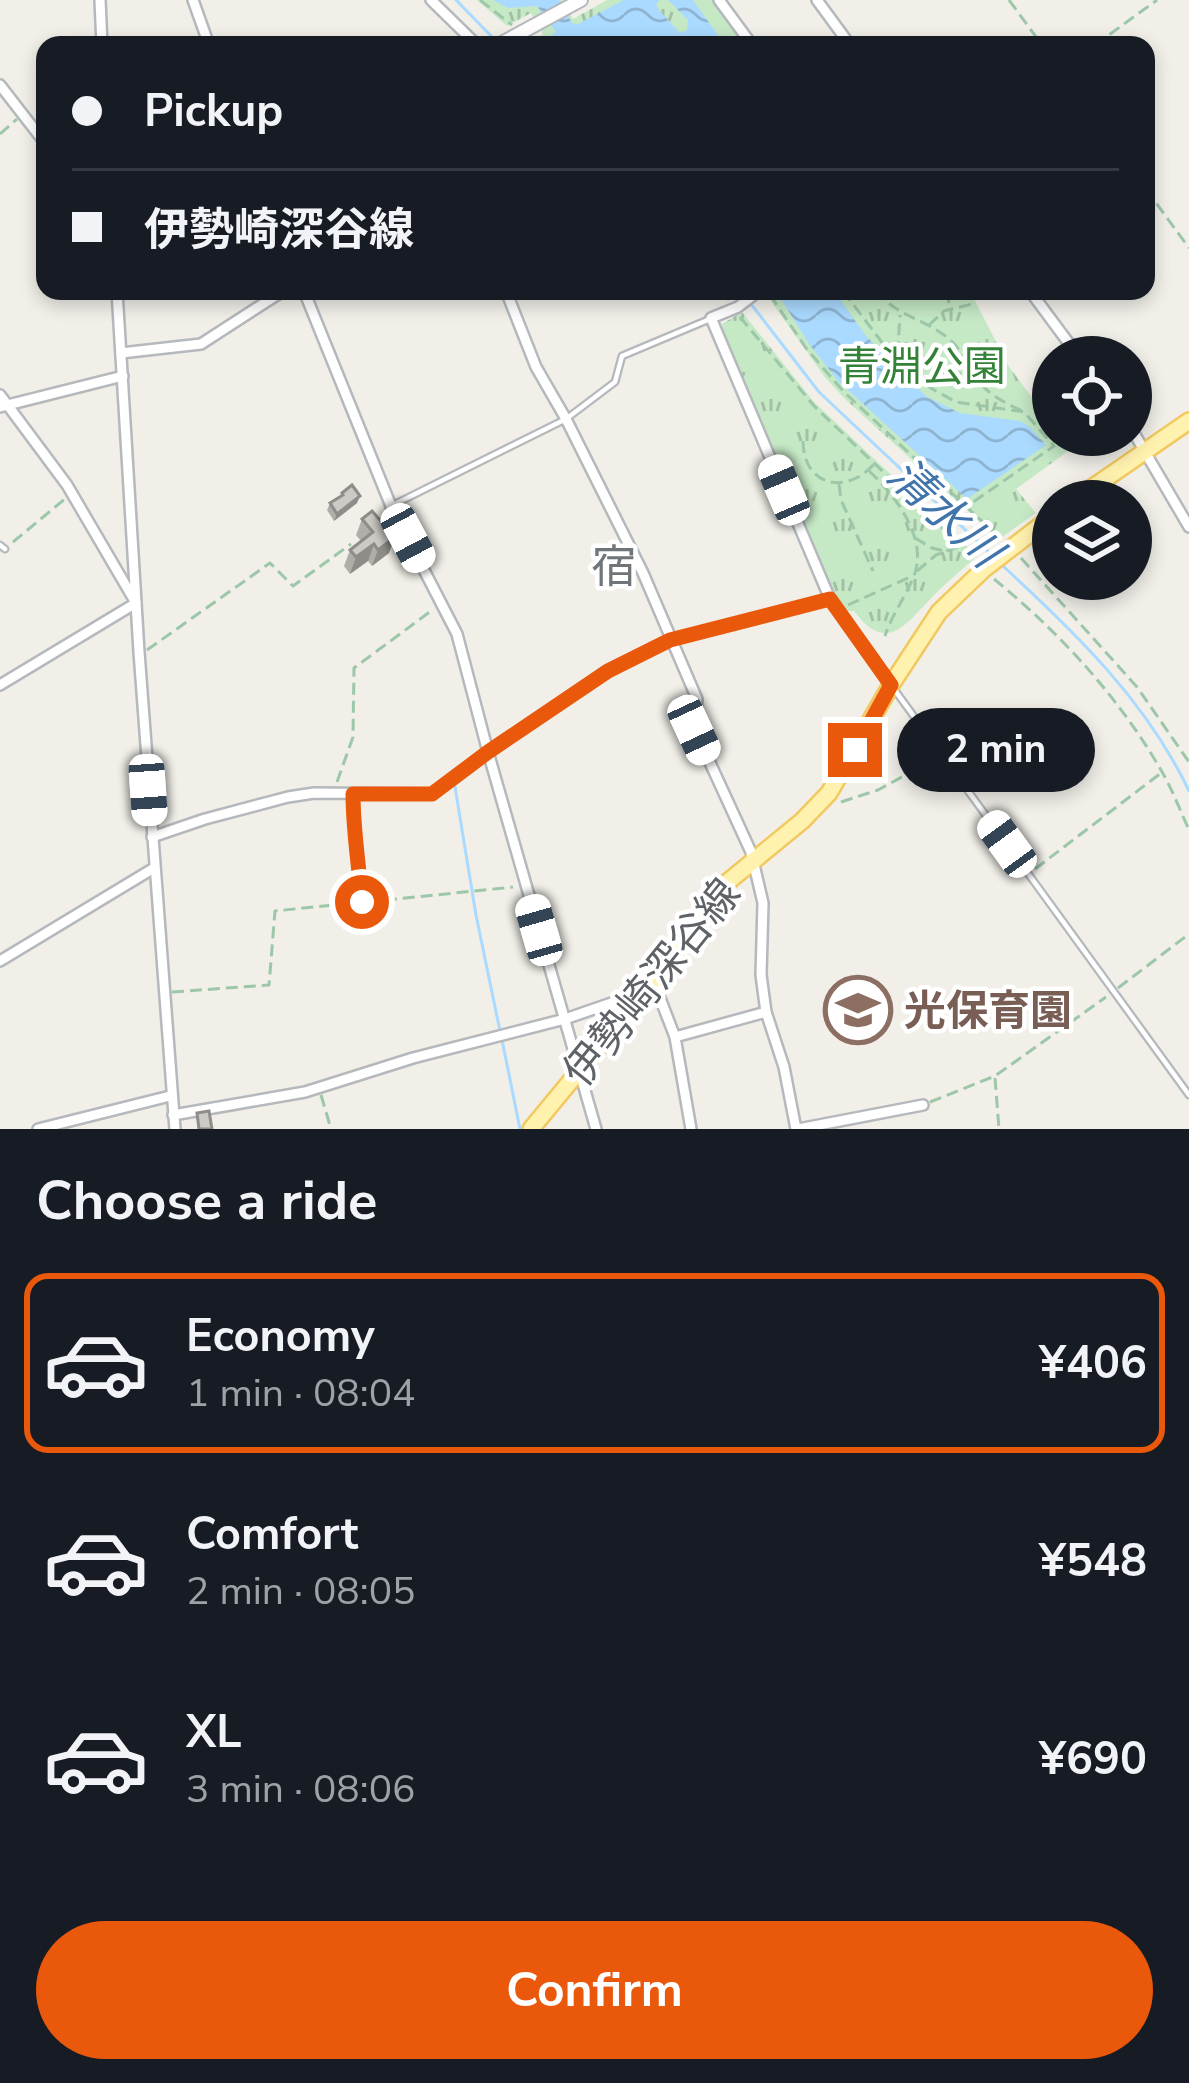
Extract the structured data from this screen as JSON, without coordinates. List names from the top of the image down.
{
  "streets": {
    "main road": ["伊勢崎深谷線"]
  },
  "districts": ["宿"],
  "water": ["清水川"],
  "parks": ["青淵公園"],
  "places": {
    "school or university": ["光保育園"]
  },
  "page": {
    "banner": ["Pickup", "伊勢崎深谷線"],
    "bubble": "2 min",
    "heading": "Choose a ride",
    "list": [
      {
        "name": "Economy",
        "note": "1 min · 08:04",
        "value": "¥406"
      },
      {
        "name": "Comfort",
        "note": "2 min · 08:05",
        "value": "¥548"
      },
      {
        "name": "XL",
        "note": "3 min · 08:06",
        "value": "¥690"
      }
    ],
    "buttons": "Confirm"
  }
}
